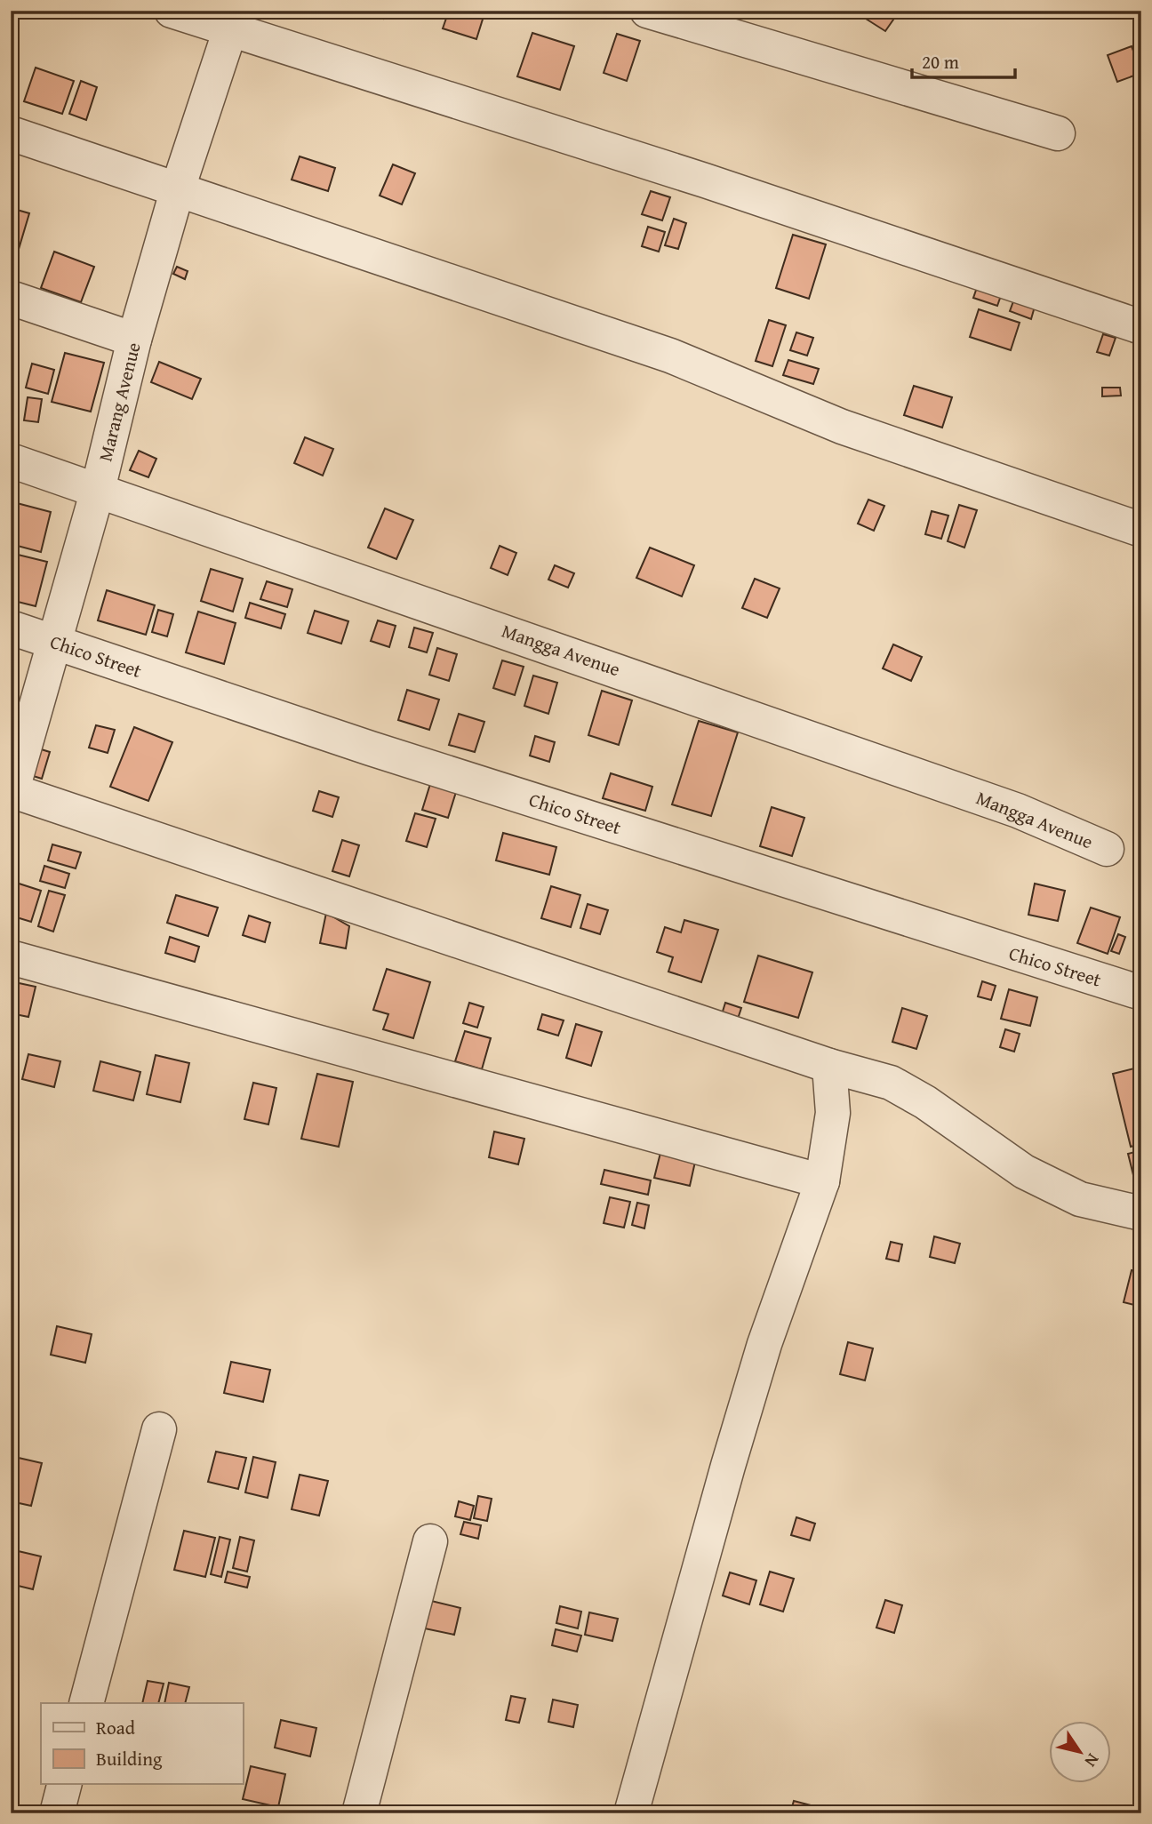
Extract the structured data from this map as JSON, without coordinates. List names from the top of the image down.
{
  "streets": {
    "street": ["Marang Avenue", "Mangga Avenue", "Chico Street"]
  },
  "crossings": [
    ["Marang Avenue", "Mangga Avenue"],
    ["Marang Avenue", "Chico Street"]
  ],
  "legend": ["Road", "Building"],
  "scale_bar": "20 m",
  "north": "bottom right"
}
